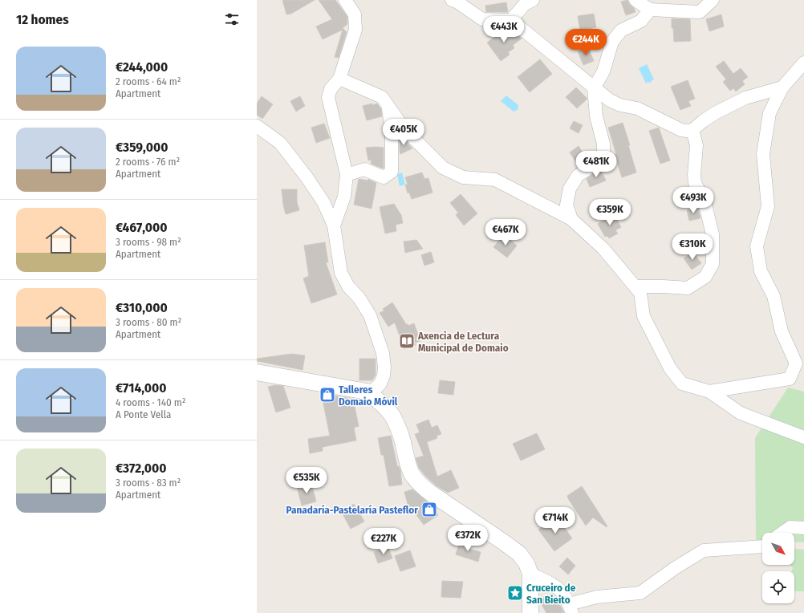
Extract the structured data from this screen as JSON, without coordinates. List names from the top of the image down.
{
  "places": {
    "library": ["Axencia de Lectura Municipal de Domaio"],
    "shop": ["Talleres Domaio Móvil", "Panadaría-Pastelaría Pasteflor"],
    "place": ["Cruceiro de San Bieito"]
  },
  "north": "bottom right",
  "page": {
    "heading": "12 homes",
    "price": [
      "€443K",
      "€244K",
      "€405K",
      "€481K",
      "€493K",
      "€359K",
      "€467K",
      "€310K",
      "€535K",
      "€714K",
      "€372K",
      "€227K"
    ],
    "list": [
      {
        "name": "€244,000",
        "note": "2 rooms · 64 m² · Apartment"
      },
      {
        "name": "€359,000",
        "note": "2 rooms · 76 m² · Apartment"
      },
      {
        "name": "€467,000",
        "note": "3 rooms · 98 m² · Apartment"
      },
      {
        "name": "€310,000",
        "note": "3 rooms · 80 m² · Apartment"
      },
      {
        "name": "€714,000",
        "note": "4 rooms · 140 m² · A Ponte Vella"
      },
      {
        "name": "€372,000",
        "note": "3 rooms · 83 m² · Apartment"
      }
    ]
  }
}
